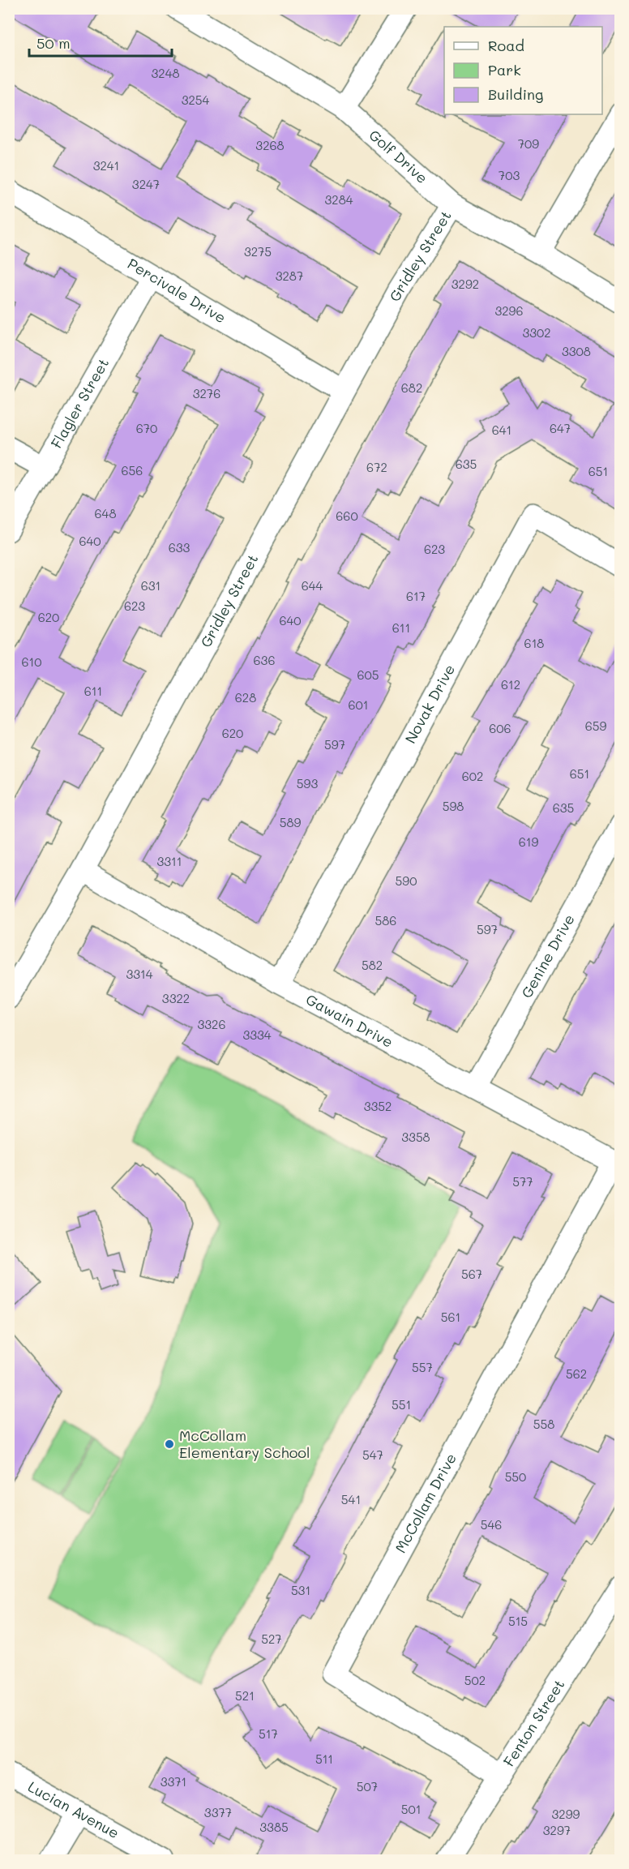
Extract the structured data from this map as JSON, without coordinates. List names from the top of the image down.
{
  "streets": {
    "street": [
      "Golf Drive",
      "Gridley Street",
      "Percivale Drive",
      "Flagler Street",
      "Novak Drive",
      "Genine Drive",
      "Gawain Drive",
      "McCollam Drive",
      "Fenton Street",
      "Lucian Avenue"
    ]
  },
  "crossings": [
    ["Golf Drive", "Gridley Street"],
    ["Gridley Street", "Percivale Drive"],
    ["Gridley Street", "Gawain Drive"],
    ["Percivale Drive", "Flagler Street"],
    ["Novak Drive", "Gawain Drive"],
    ["Genine Drive", "Gawain Drive"],
    ["Gawain Drive", "McCollam Drive"],
    ["McCollam Drive", "Fenton Street"]
  ],
  "places": ["McCollam Elementary School"],
  "house_numbers": [
    "3248",
    "3254",
    "709",
    "3268",
    "3241",
    "703",
    "3247",
    "3284",
    "3275",
    "3287",
    "3292",
    "3296",
    "3302",
    "3308",
    "682",
    "3276",
    "670",
    "647",
    "641",
    "635",
    "672",
    "656",
    "651",
    "648",
    "660",
    "640",
    "633",
    "623",
    "631",
    "644",
    "617",
    "623",
    "620",
    "640",
    "611",
    "618",
    "636",
    "610",
    "605",
    "612",
    "611",
    "628",
    "601",
    "659",
    "606",
    "620",
    "597",
    "651",
    "602",
    "593",
    "598",
    "635",
    "589",
    "619",
    "3311",
    "590",
    "586",
    "597",
    "582",
    "3314",
    "3322",
    "3326",
    "3334",
    "3352",
    "3358",
    "577",
    "567",
    "561",
    "557",
    "562",
    "551",
    "558",
    "547",
    "550",
    "541",
    "546",
    "531",
    "515",
    "527",
    "502",
    "521",
    "517",
    "511",
    "3371",
    "507",
    "501",
    "3377",
    "3299",
    "3385",
    "3297"
  ],
  "legend": ["Road", "Park", "Building"],
  "scale_bar": "50 m"
}
